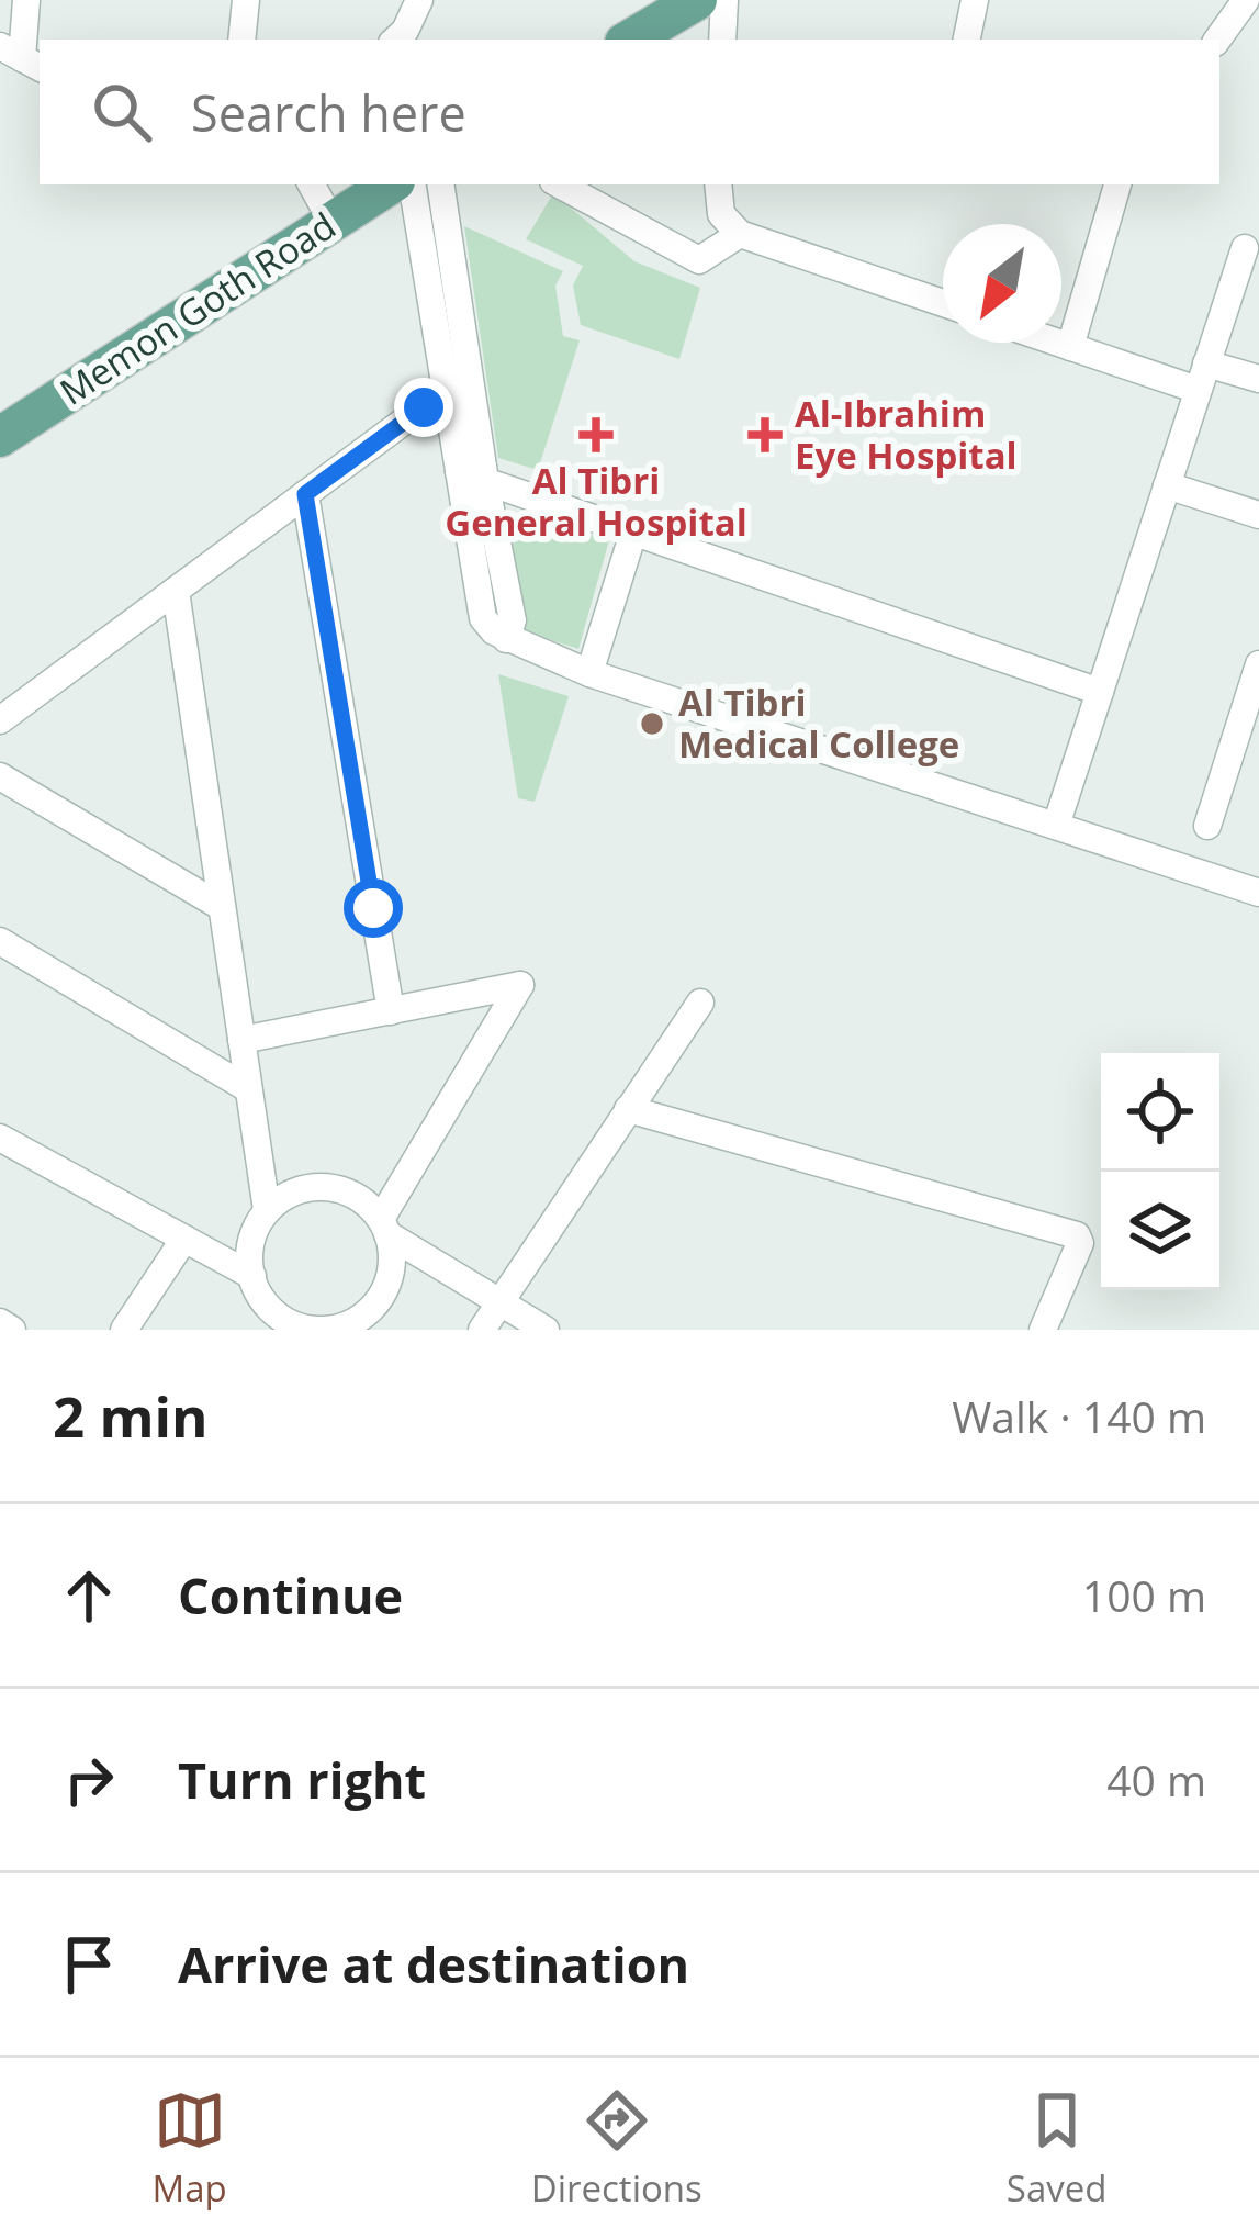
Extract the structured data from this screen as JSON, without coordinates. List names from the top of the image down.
{
  "streets": {
    "main road": ["Memon Goth Road"]
  },
  "places": {
    "health": ["Al Tibri General Hospital", "Al-Ibrahim Eye Hospital"],
    "other": ["Al Tibri Medical College"]
  },
  "north": "bottom left",
  "page": {
    "search": "Search here",
    "heading": ["2 min", "Walk · 140 m"],
    "list": [
      ["Continue", "100 m"],
      ["Turn right", "40 m"],
      "Arrive at destination"
    ],
    "nav": ["Map", "Directions", "Saved"]
  }
}
